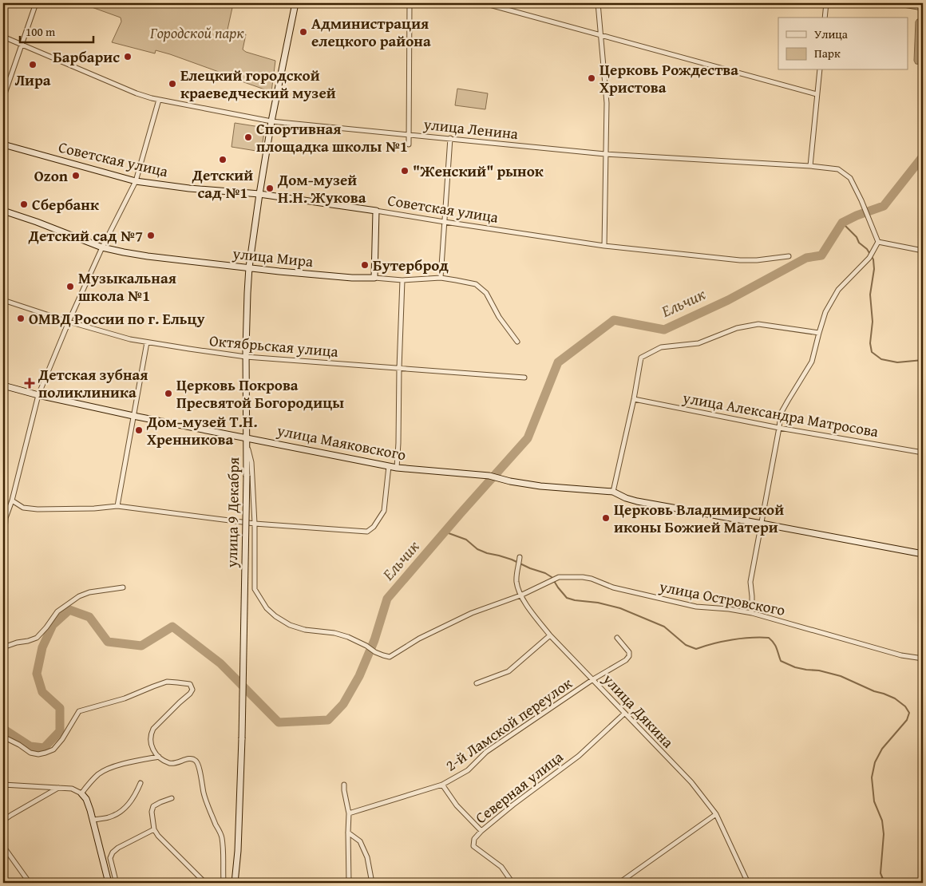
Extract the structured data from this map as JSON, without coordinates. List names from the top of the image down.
{
  "streets": {
    "main road": [
      "Советская улица",
      "улица Мира",
      "улица Маяковского",
      "улица 9 Декабря"
    ],
    "street": [
      "улица Ленина",
      "Октябрьская улица",
      "улица Александра Матросова",
      "улица Островского",
      "улица Дякина",
      "2-й Ламской переулок",
      "Северная улица"
    ]
  },
  "crossings": [
    ["улица Ленина", "улица 9 Декабря"],
    ["Советская улица", "улица 9 Декабря"],
    ["улица Мира", "улица 9 Декабря"],
    ["Октябрьская улица", "улица 9 Декабря"],
    ["улица Маяковского", "улица 9 Декабря"],
    ["улица Островского", "улица Дякина"],
    ["улица Дякина", "2-й Ламской переулок"],
    ["улица Дякина", "Северная улица"]
  ],
  "water": ["Ельчик"],
  "parks": ["Городской парк"],
  "places": {
    "other": [
      "Администрация елецкого района",
      "Барбарис",
      "Лира",
      "Церковь Рождества Христова",
      "Елецкий городской краеведческий музей",
      "Спортивная площадка школы №1",
      "Детский сад №1",
      "\"Женский\" рынок",
      "Ozon",
      "Дом-музей Н.Н. Жукова",
      "Сбербанк",
      "Детский сад №7",
      "Бутерброд",
      "Музыкальная школа №1",
      "ОМВД России по г. Ельцу",
      "Церковь Покрова Пресвятой Богородицы",
      "Дом-музей Т.Н. Хренникова",
      "Церковь Владимирской иконы Божией Матери"
    ],
    "health": ["Детская зубная поликлиника"]
  },
  "legend": ["Улица", "Парк"],
  "scale_bar": "100 m"
}
